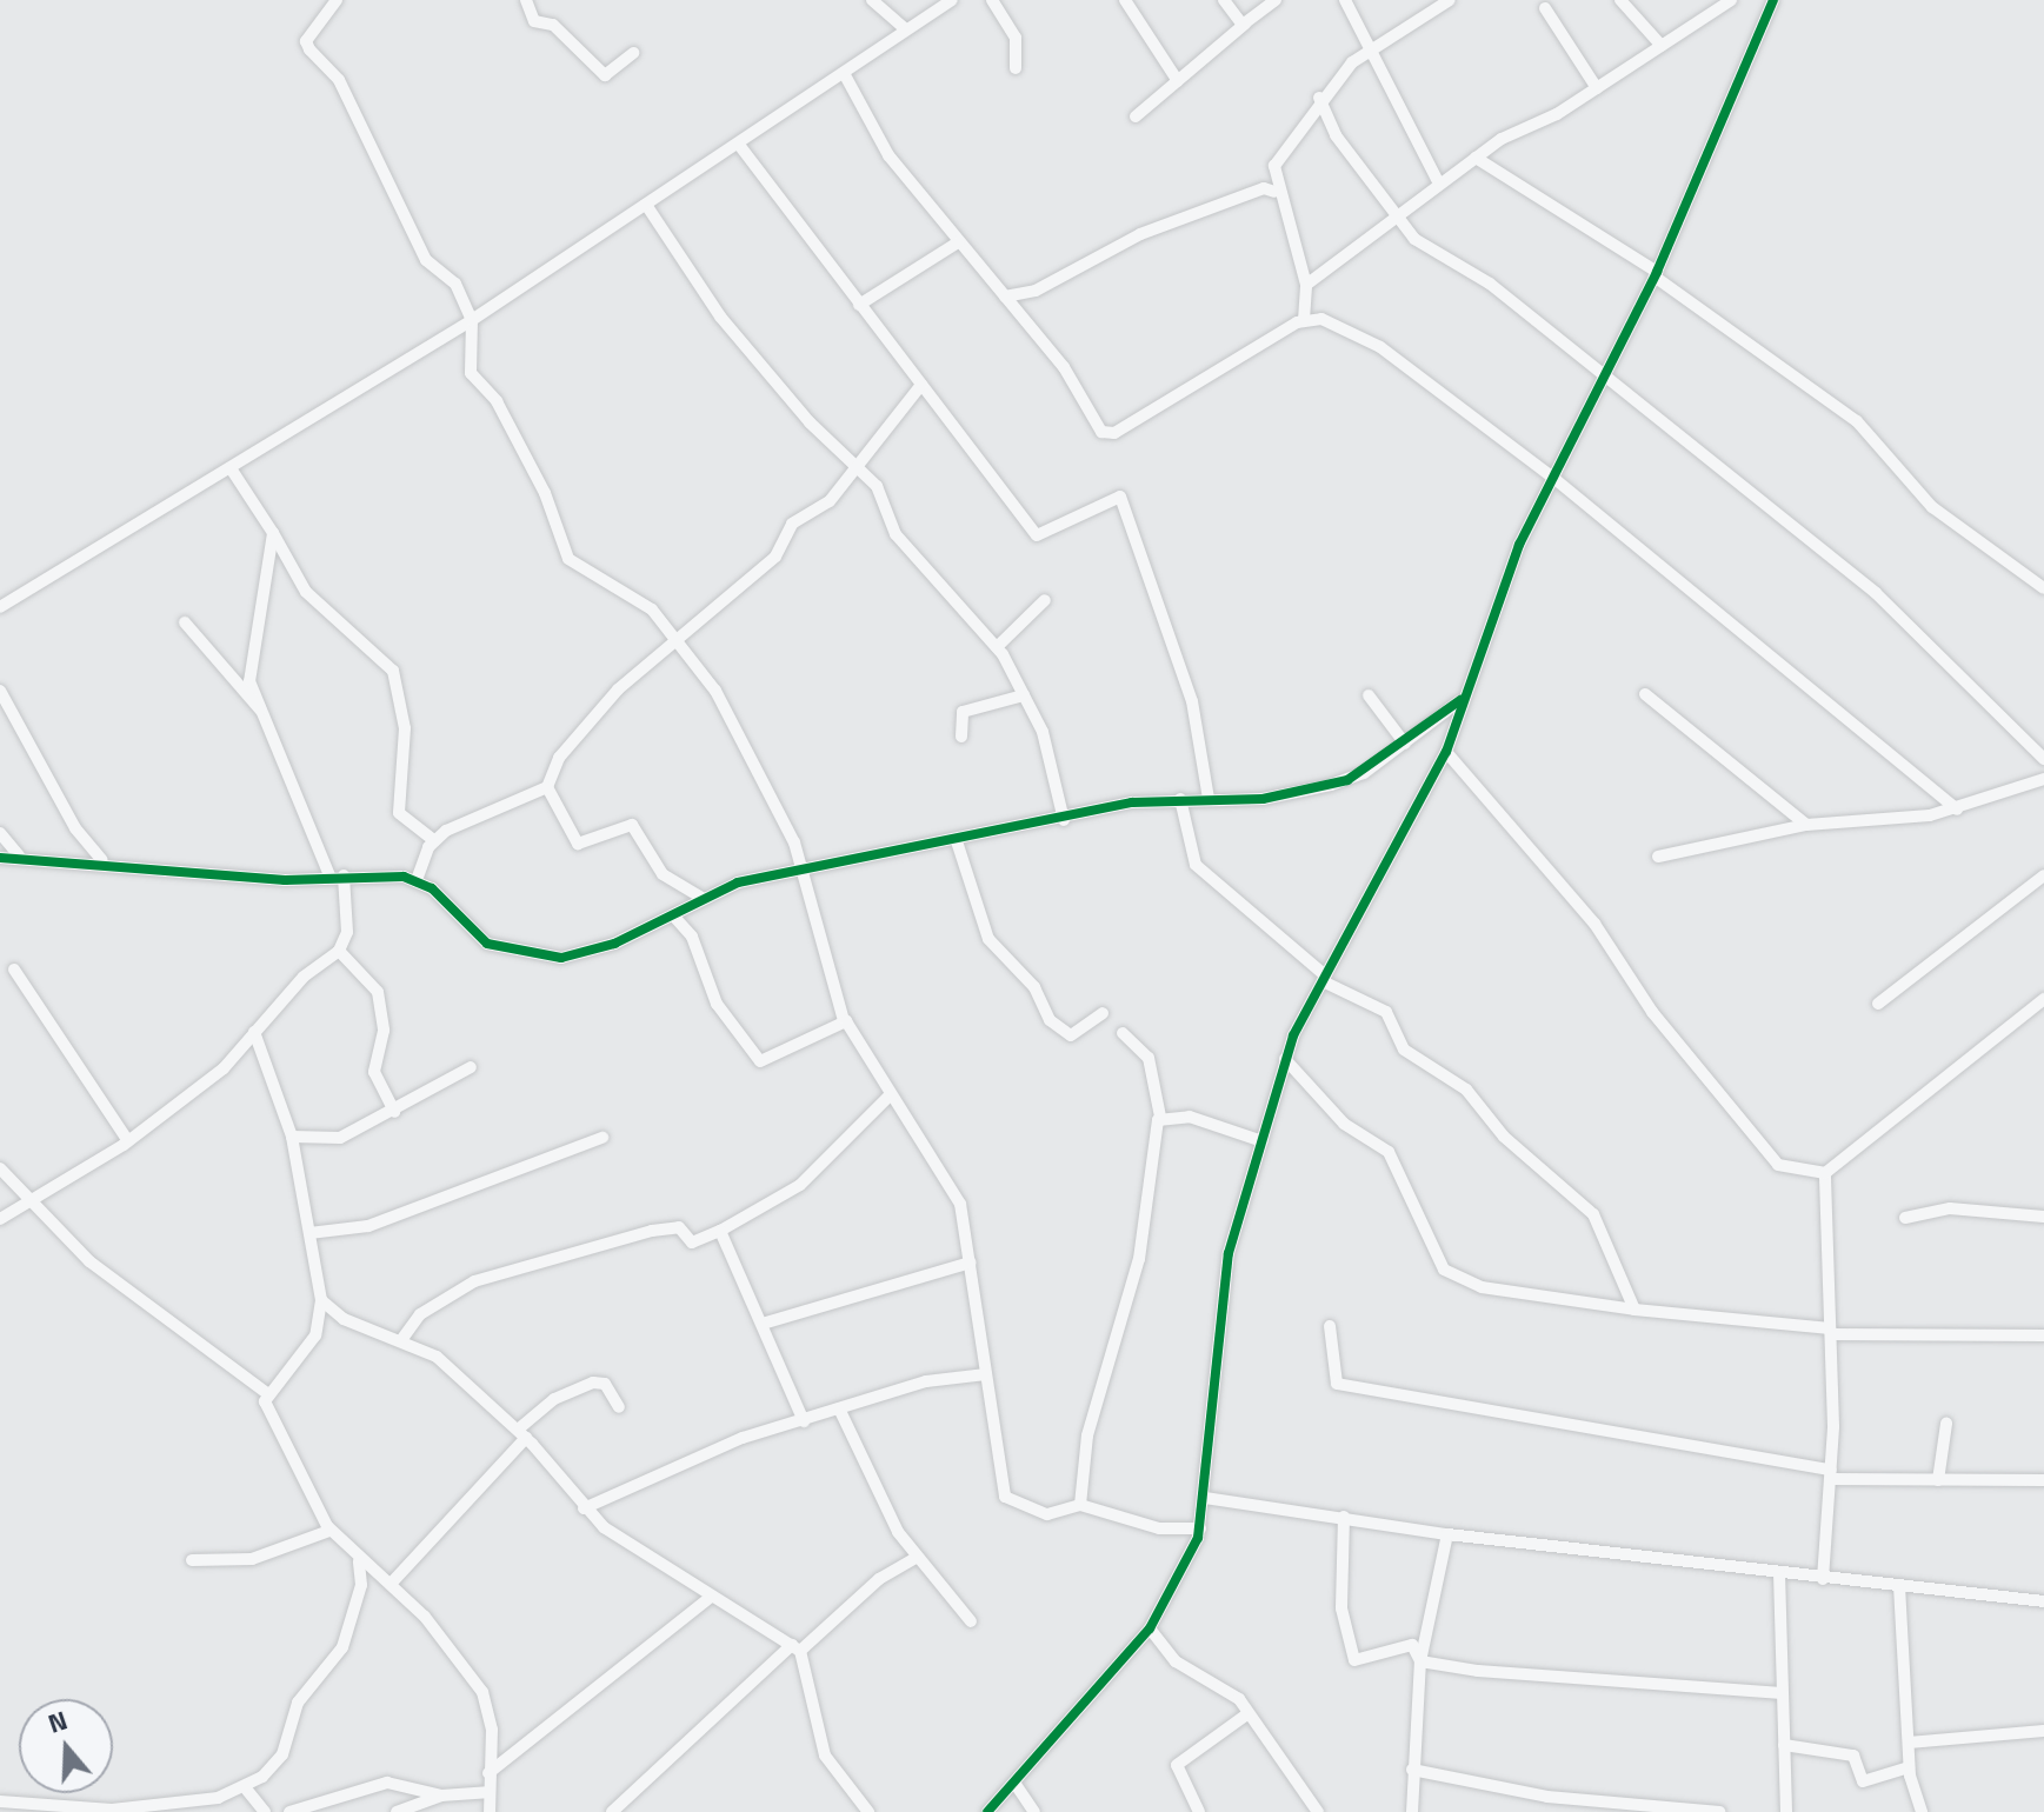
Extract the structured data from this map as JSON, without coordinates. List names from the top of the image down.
{
  "north": "top"
}
